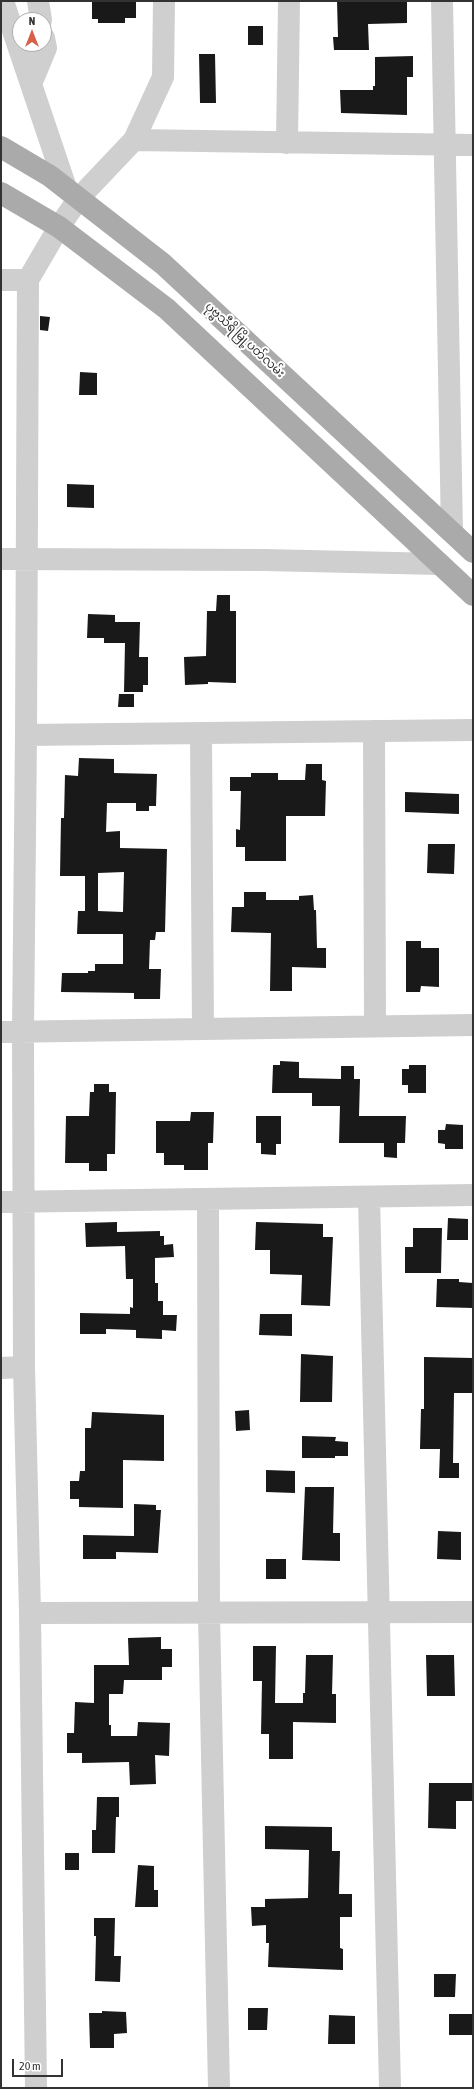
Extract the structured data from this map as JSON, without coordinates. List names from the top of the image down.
{
  "streets": {
    "main road": ["ပုဗ္ဗသီရိ မြို့ပတ်လမ်း"]
  },
  "scale_bar": "20 m",
  "north": "top"
}
